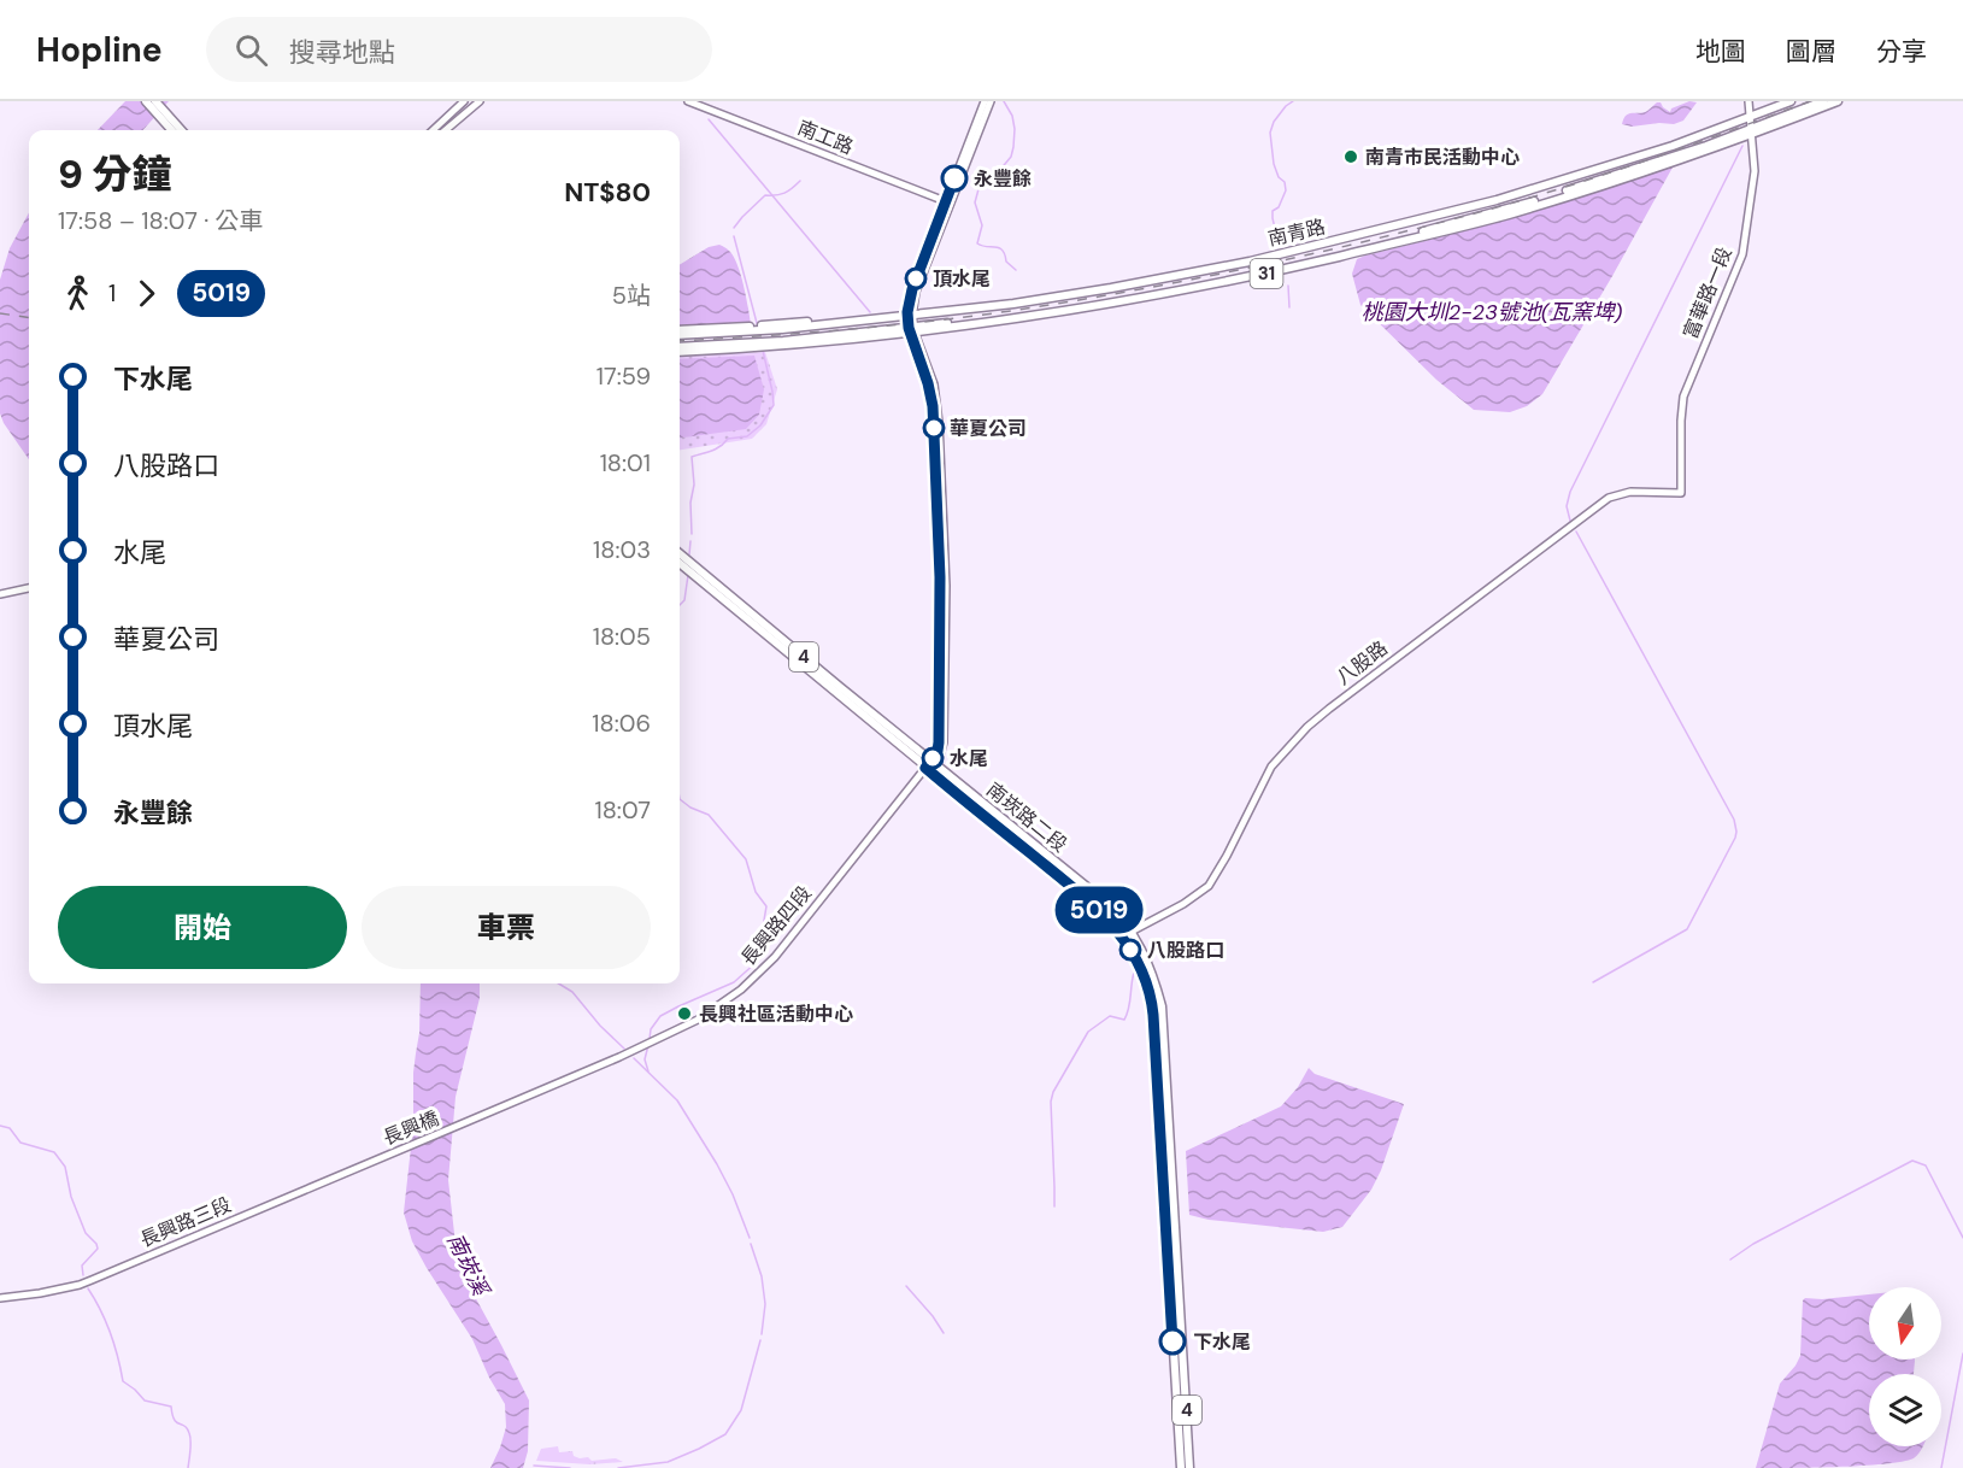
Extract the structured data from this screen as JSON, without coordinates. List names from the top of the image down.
{
  "streets": {
    "main road": [
      "南青路",
      "31",
      "4",
      "南崁路二段"
    ],
    "street": [
      "南工路",
      "富華路一段",
      "八股路",
      "長興路四段",
      "長興橋",
      "長興路三段"
    ]
  },
  "crossings": [
    ["南青路", "31"],
    ["南青路", "富華路一段"],
    ["31", "富華路一段"],
    ["富華路一段", "八股路"],
    ["八股路", "南崁路二段"],
    ["南崁路二段", "長興路四段"],
    ["長興路四段", "長興橋"],
    ["長興橋", "長興路三段"]
  ],
  "water": ["桃園大圳2-23號池(瓦窯埤)", "南崁溪"],
  "places": [
    "南青市民活動中心",
    "永豐餘",
    "頂水尾",
    "華夏公司",
    "水尾",
    "八股路口",
    "長興社區活動中心",
    "下水尾"
  ],
  "lines": ["bus line 5019"],
  "north": "bottom",
  "page": {
    "header": "Hopline",
    "search": "搜尋地點",
    "nav": ["地圖", "圖層", "分享"],
    "on_map": "5019",
    "heading": ["9 分鐘", "17:58 – 18:07 · 公車", "NT$80"],
    "legs": ["1", "5019", "5站"],
    "list": [
      {
        "name": "下水尾",
        "value": "17:59"
      },
      {
        "name": "八股路口",
        "value": "18:01"
      },
      {
        "name": "水尾",
        "value": "18:03"
      },
      {
        "name": "華夏公司",
        "value": "18:05"
      },
      {
        "name": "頂水尾",
        "value": "18:06"
      },
      {
        "name": "永豐餘",
        "value": "18:07"
      }
    ],
    "buttons": ["開始", "車票"]
  }
}
